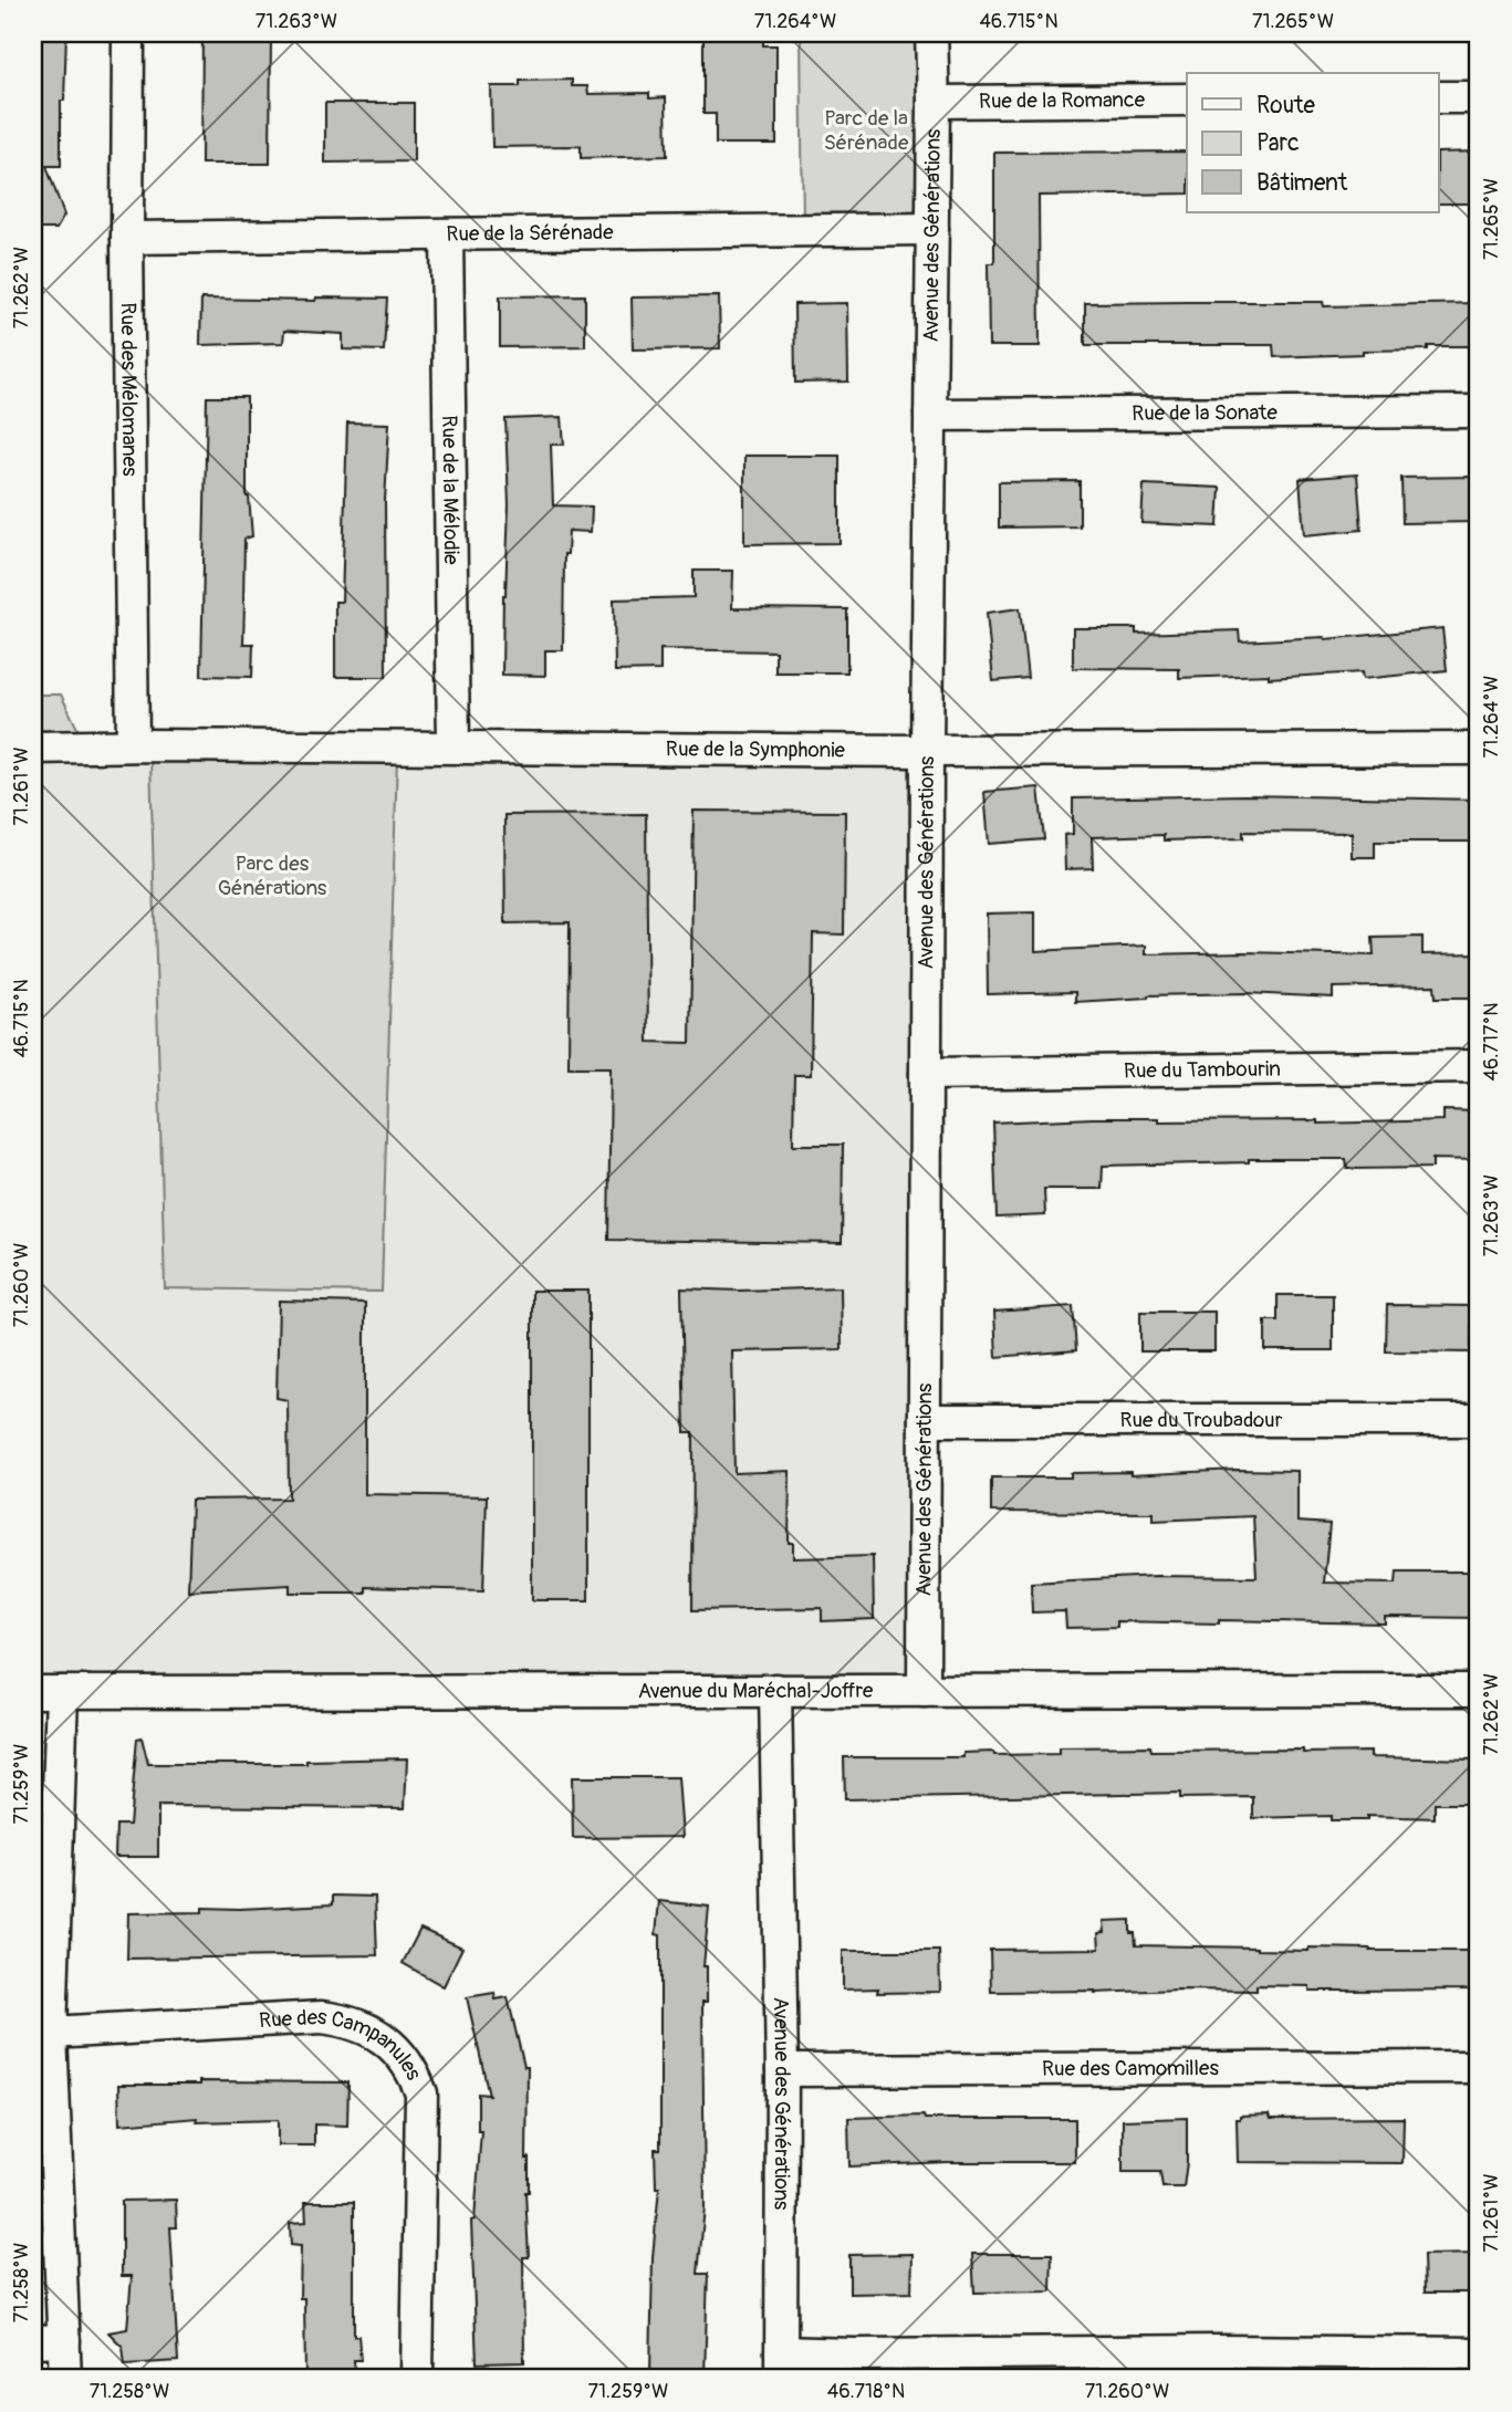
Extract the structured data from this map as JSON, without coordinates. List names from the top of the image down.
{
  "streets": {
    "street": [
      "Rue de la Romance",
      "Rue de la Sérénade",
      "Avenue des Générations",
      "Rue des Mélomanes",
      "Rue de la Sonate",
      "Rue de la Mélodie",
      "Rue de la Symphonie",
      "Rue du Tambourin",
      "Rue du Troubadour",
      "Avenue du Maréchal-Joffre",
      "Rue des Campanules",
      "Rue des Camomilles"
    ]
  },
  "crossings": [
    ["Rue de la Romance", "Avenue des Générations"],
    ["Rue de la Sérénade", "Avenue des Générations"],
    ["Rue de la Sérénade", "Rue des Mélomanes"],
    ["Rue de la Sérénade", "Rue de la Mélodie"],
    ["Avenue des Générations", "Rue de la Sonate"],
    ["Avenue des Générations", "Rue de la Symphonie"],
    ["Avenue des Générations", "Rue du Tambourin"],
    ["Avenue des Générations", "Rue du Troubadour"],
    ["Avenue des Générations", "Avenue du Maréchal-Joffre"],
    ["Avenue des Générations", "Rue des Camomilles"],
    ["Rue des Mélomanes", "Rue de la Symphonie"],
    ["Rue de la Mélodie", "Rue de la Symphonie"]
  ],
  "parks": ["Parc de la Sérénade", "Parc des Générations"],
  "legend": ["Route", "Parc", "Bâtiment"],
  "coordinates": [
    "71.263°W",
    "71.264°W",
    "46.715°N",
    "71.265°W",
    "71.262°W",
    "71.261°W",
    "46.717°N",
    "71.260°W",
    "71.259°W",
    "71.258°W",
    "46.718°N"
  ]
}
